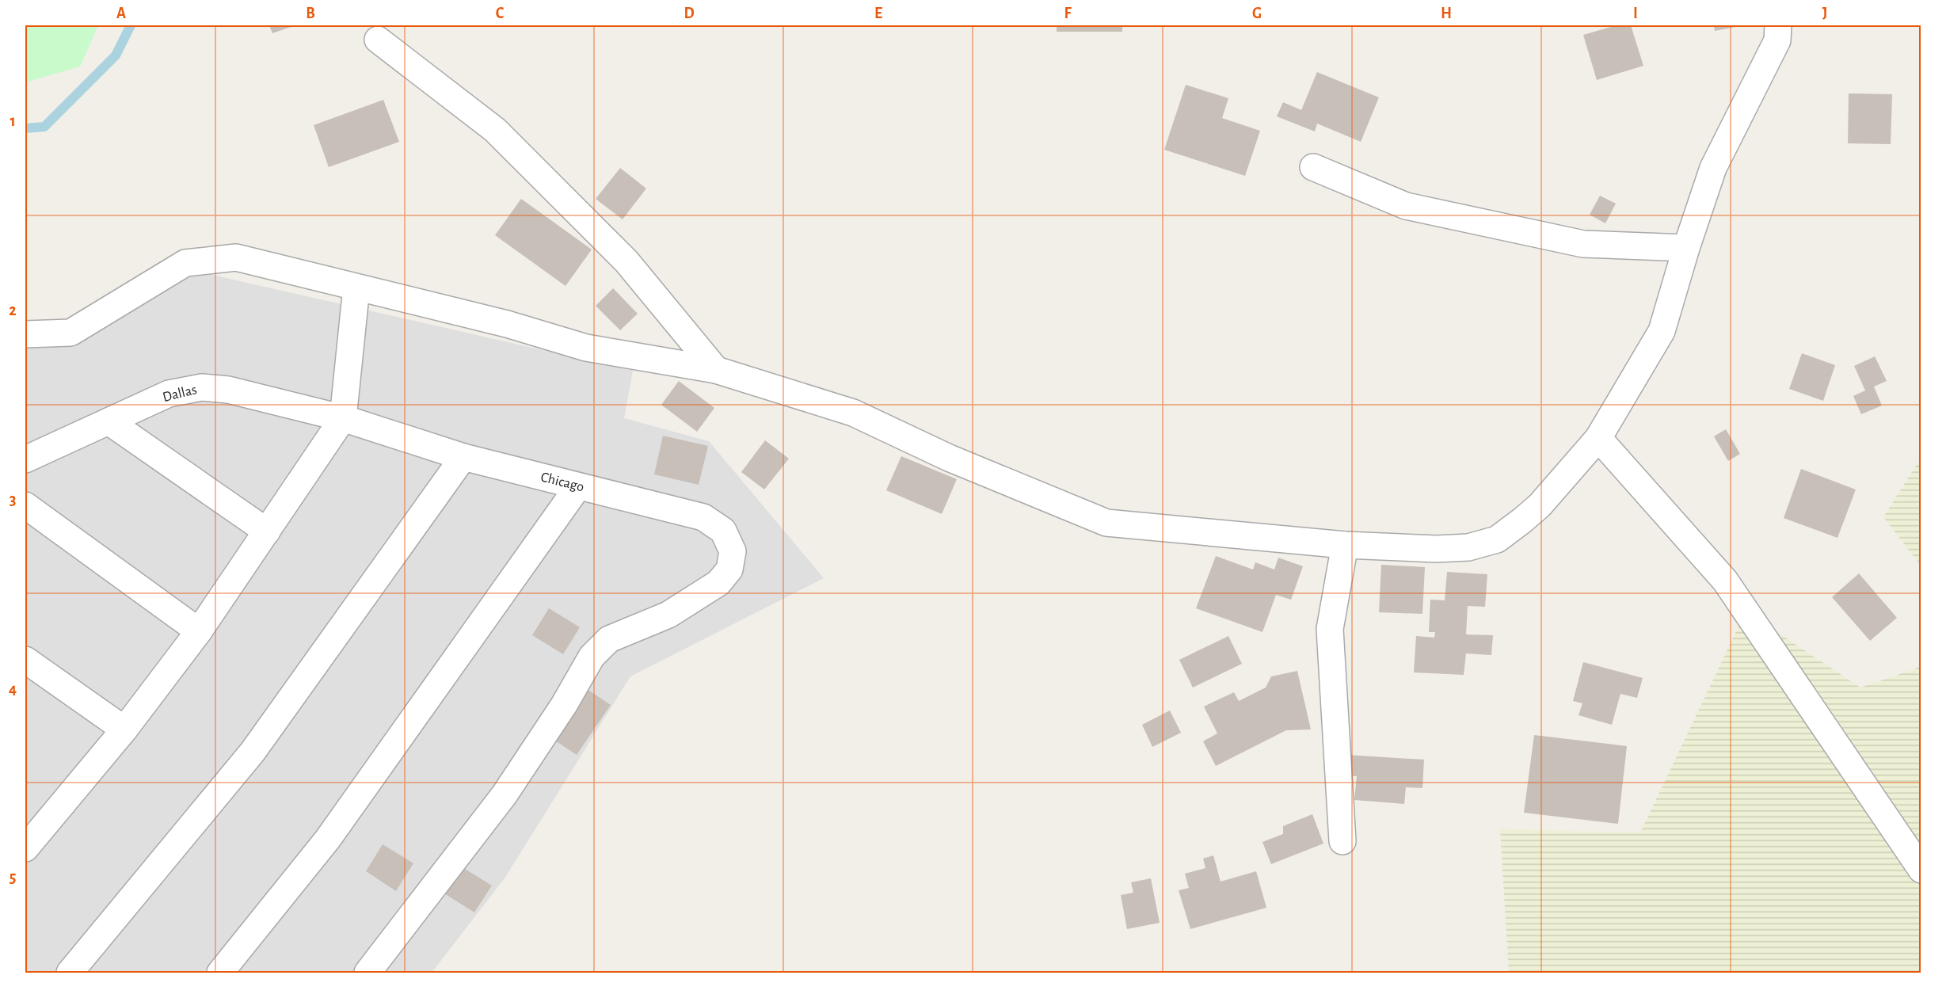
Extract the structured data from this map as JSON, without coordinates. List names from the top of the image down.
{
  "streets": {
    "street": ["Dallas", "Chicago"]
  },
  "crossings": [
    ["Dallas", "Chicago"]
  ],
  "grid": {
    "columns": [
      "A",
      "B",
      "C",
      "D",
      "E",
      "F",
      "G",
      "H",
      "I",
      "J"
    ],
    "rows": [
      "1",
      "2",
      "3",
      "4",
      "5"
    ]
  }
}
